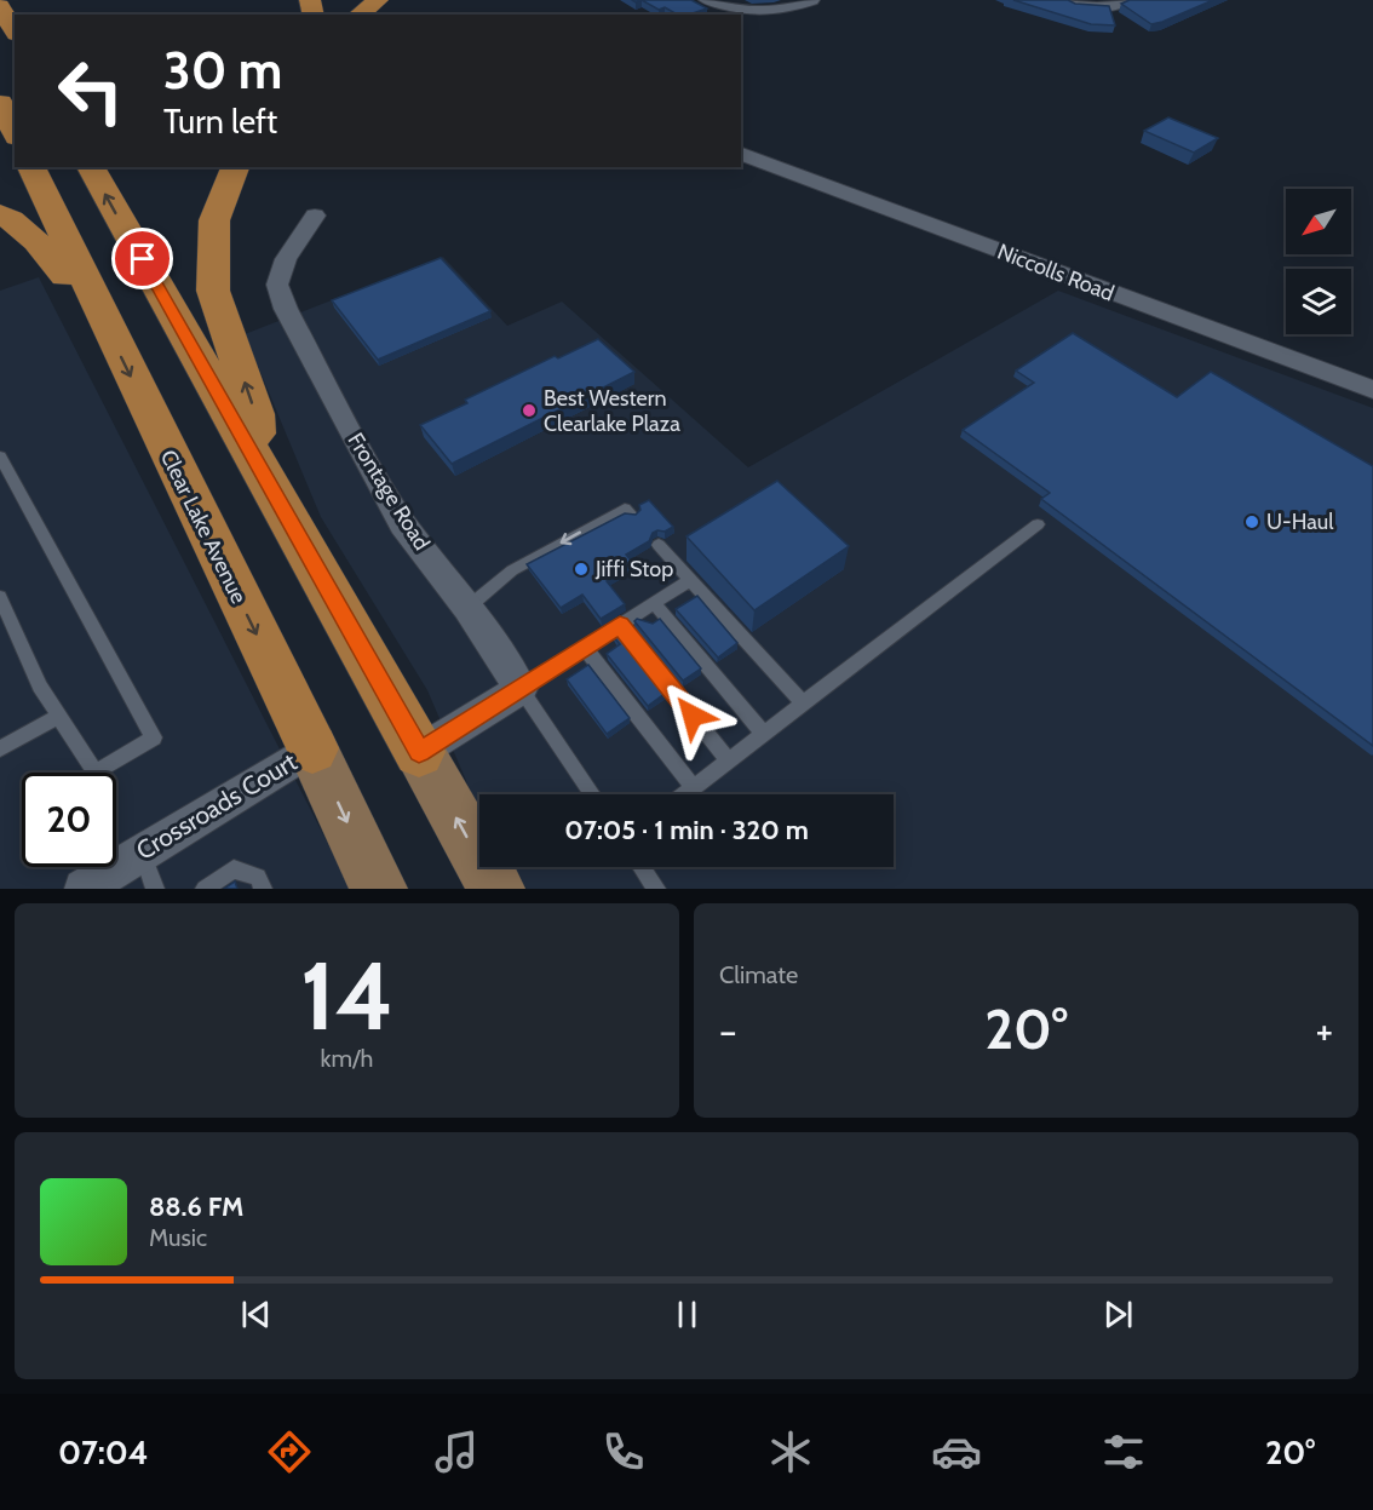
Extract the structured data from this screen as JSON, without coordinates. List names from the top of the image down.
{
  "streets": {
    "highway": ["Clear Lake Avenue"],
    "street": ["Niccolls Road", "Frontage Road", "Crossroads Court"]
  },
  "crossings": [
    ["Clear Lake Avenue", "Crossroads Court"]
  ],
  "places": ["Best Western Clearlake Plaza", "U-Haul", "Jiffi Stop"],
  "north": "bottom left",
  "page": {
    "turn": ["30 m", "Turn left"],
    "limit": "20",
    "trip": "07:05 · 1 min · 320 m",
    "tile": [
      ["14", "km/h"],
      "Climate"
    ],
    "heat": ["−", "20°", "+"],
    "song": ["88.6 FM", "Music"],
    "tabs": ["07:04", "20°"]
  }
}
